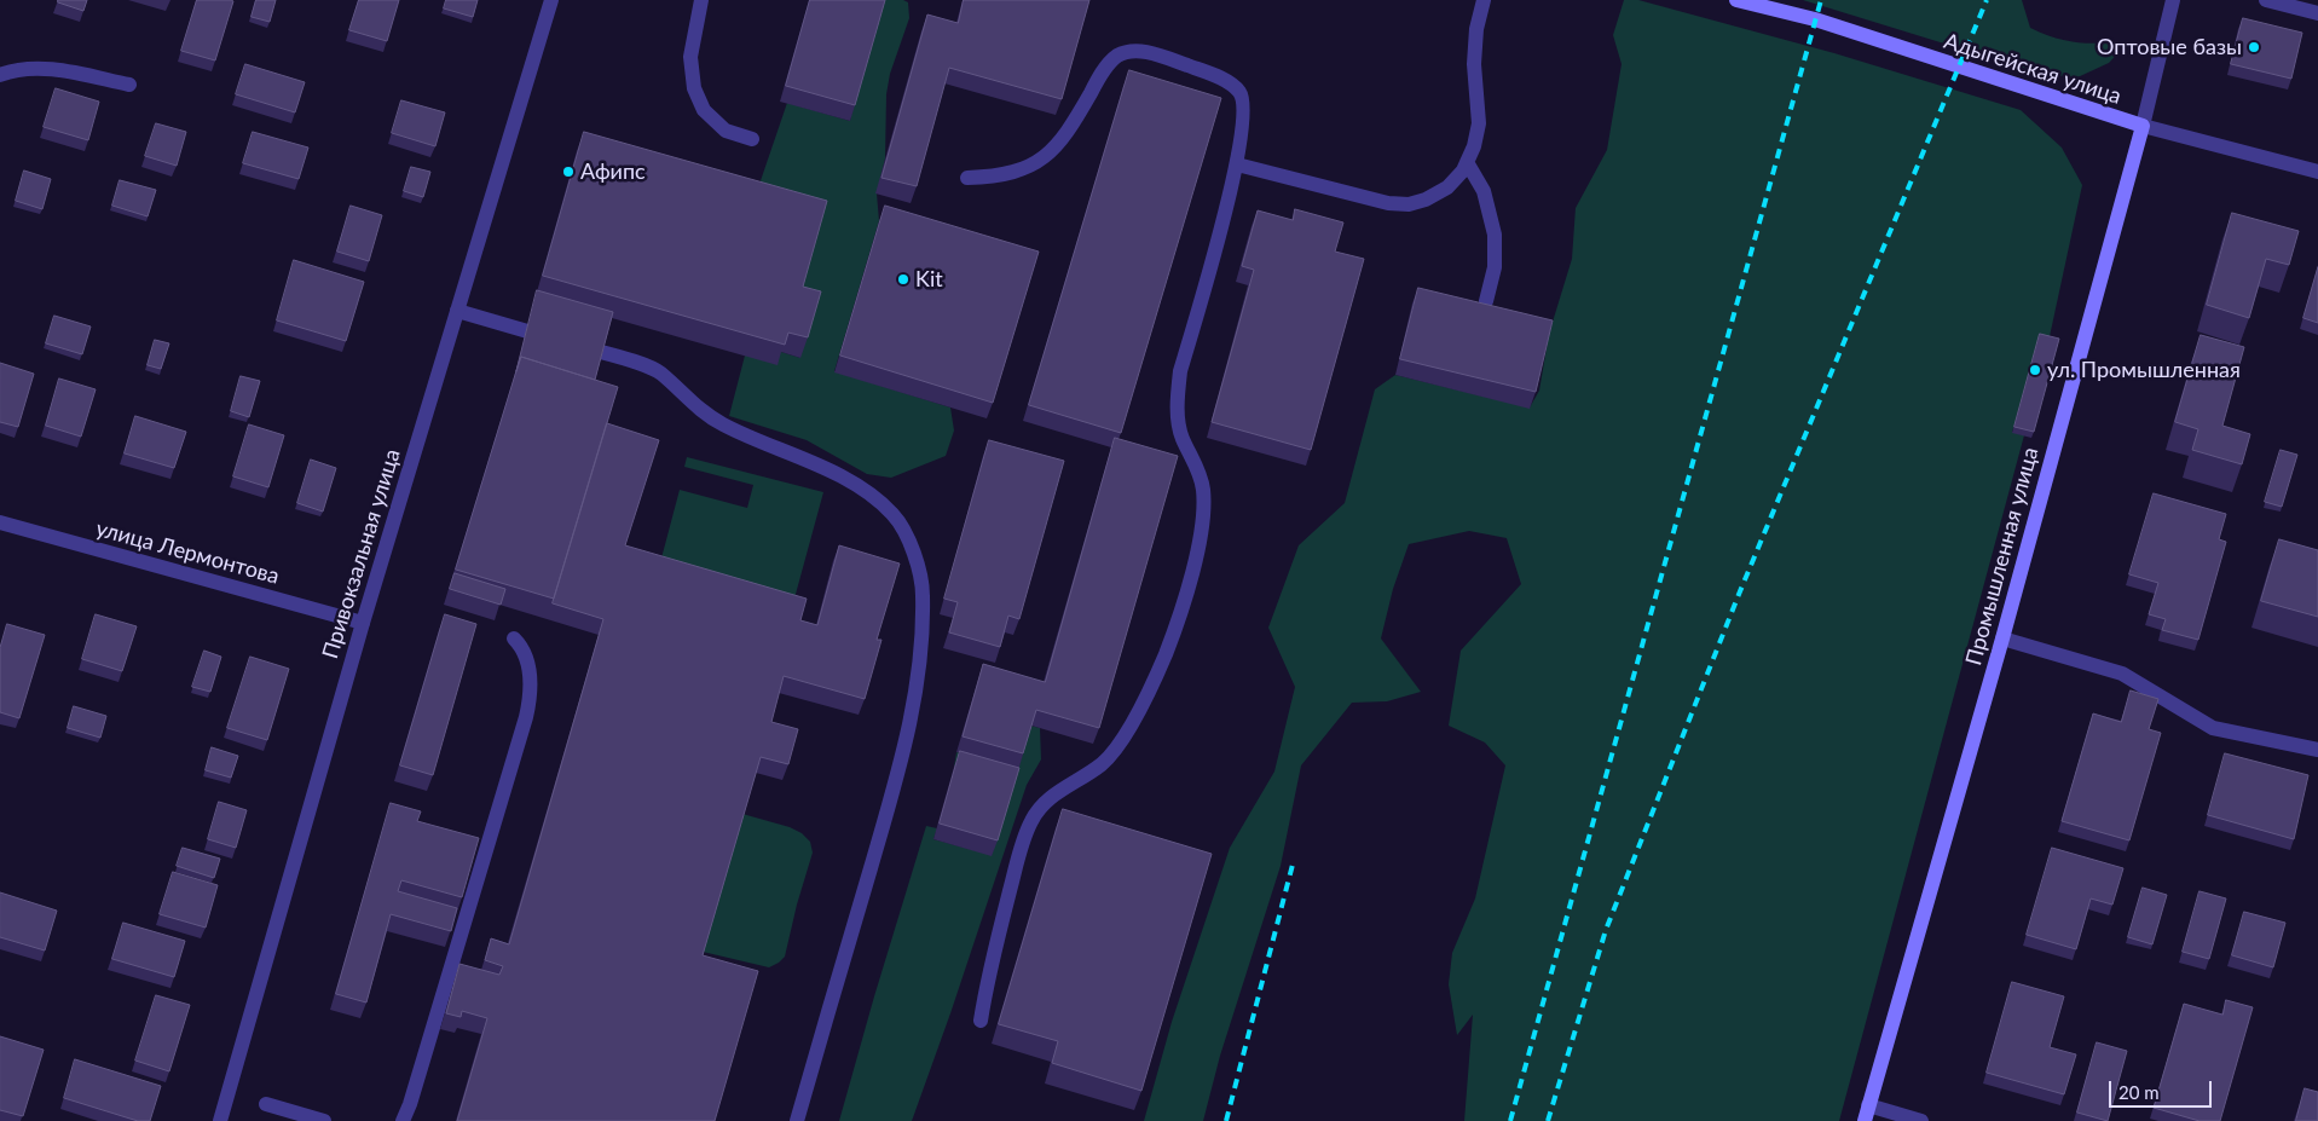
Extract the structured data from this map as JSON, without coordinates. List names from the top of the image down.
{
  "streets": {
    "main road": ["Адыгейская улица", "Промышленная улица"],
    "street": ["улица Лермонтова", "Привокзальная улица"]
  },
  "crossings": [
    ["Адыгейская улица", "Промышленная улица"],
    ["улица Лермонтова", "Привокзальная улица"]
  ],
  "places": [
    "Оптовые базы",
    "Афипс",
    "Kit",
    "ул. Промышленная"
  ],
  "scale_bar": "20 m"
}
